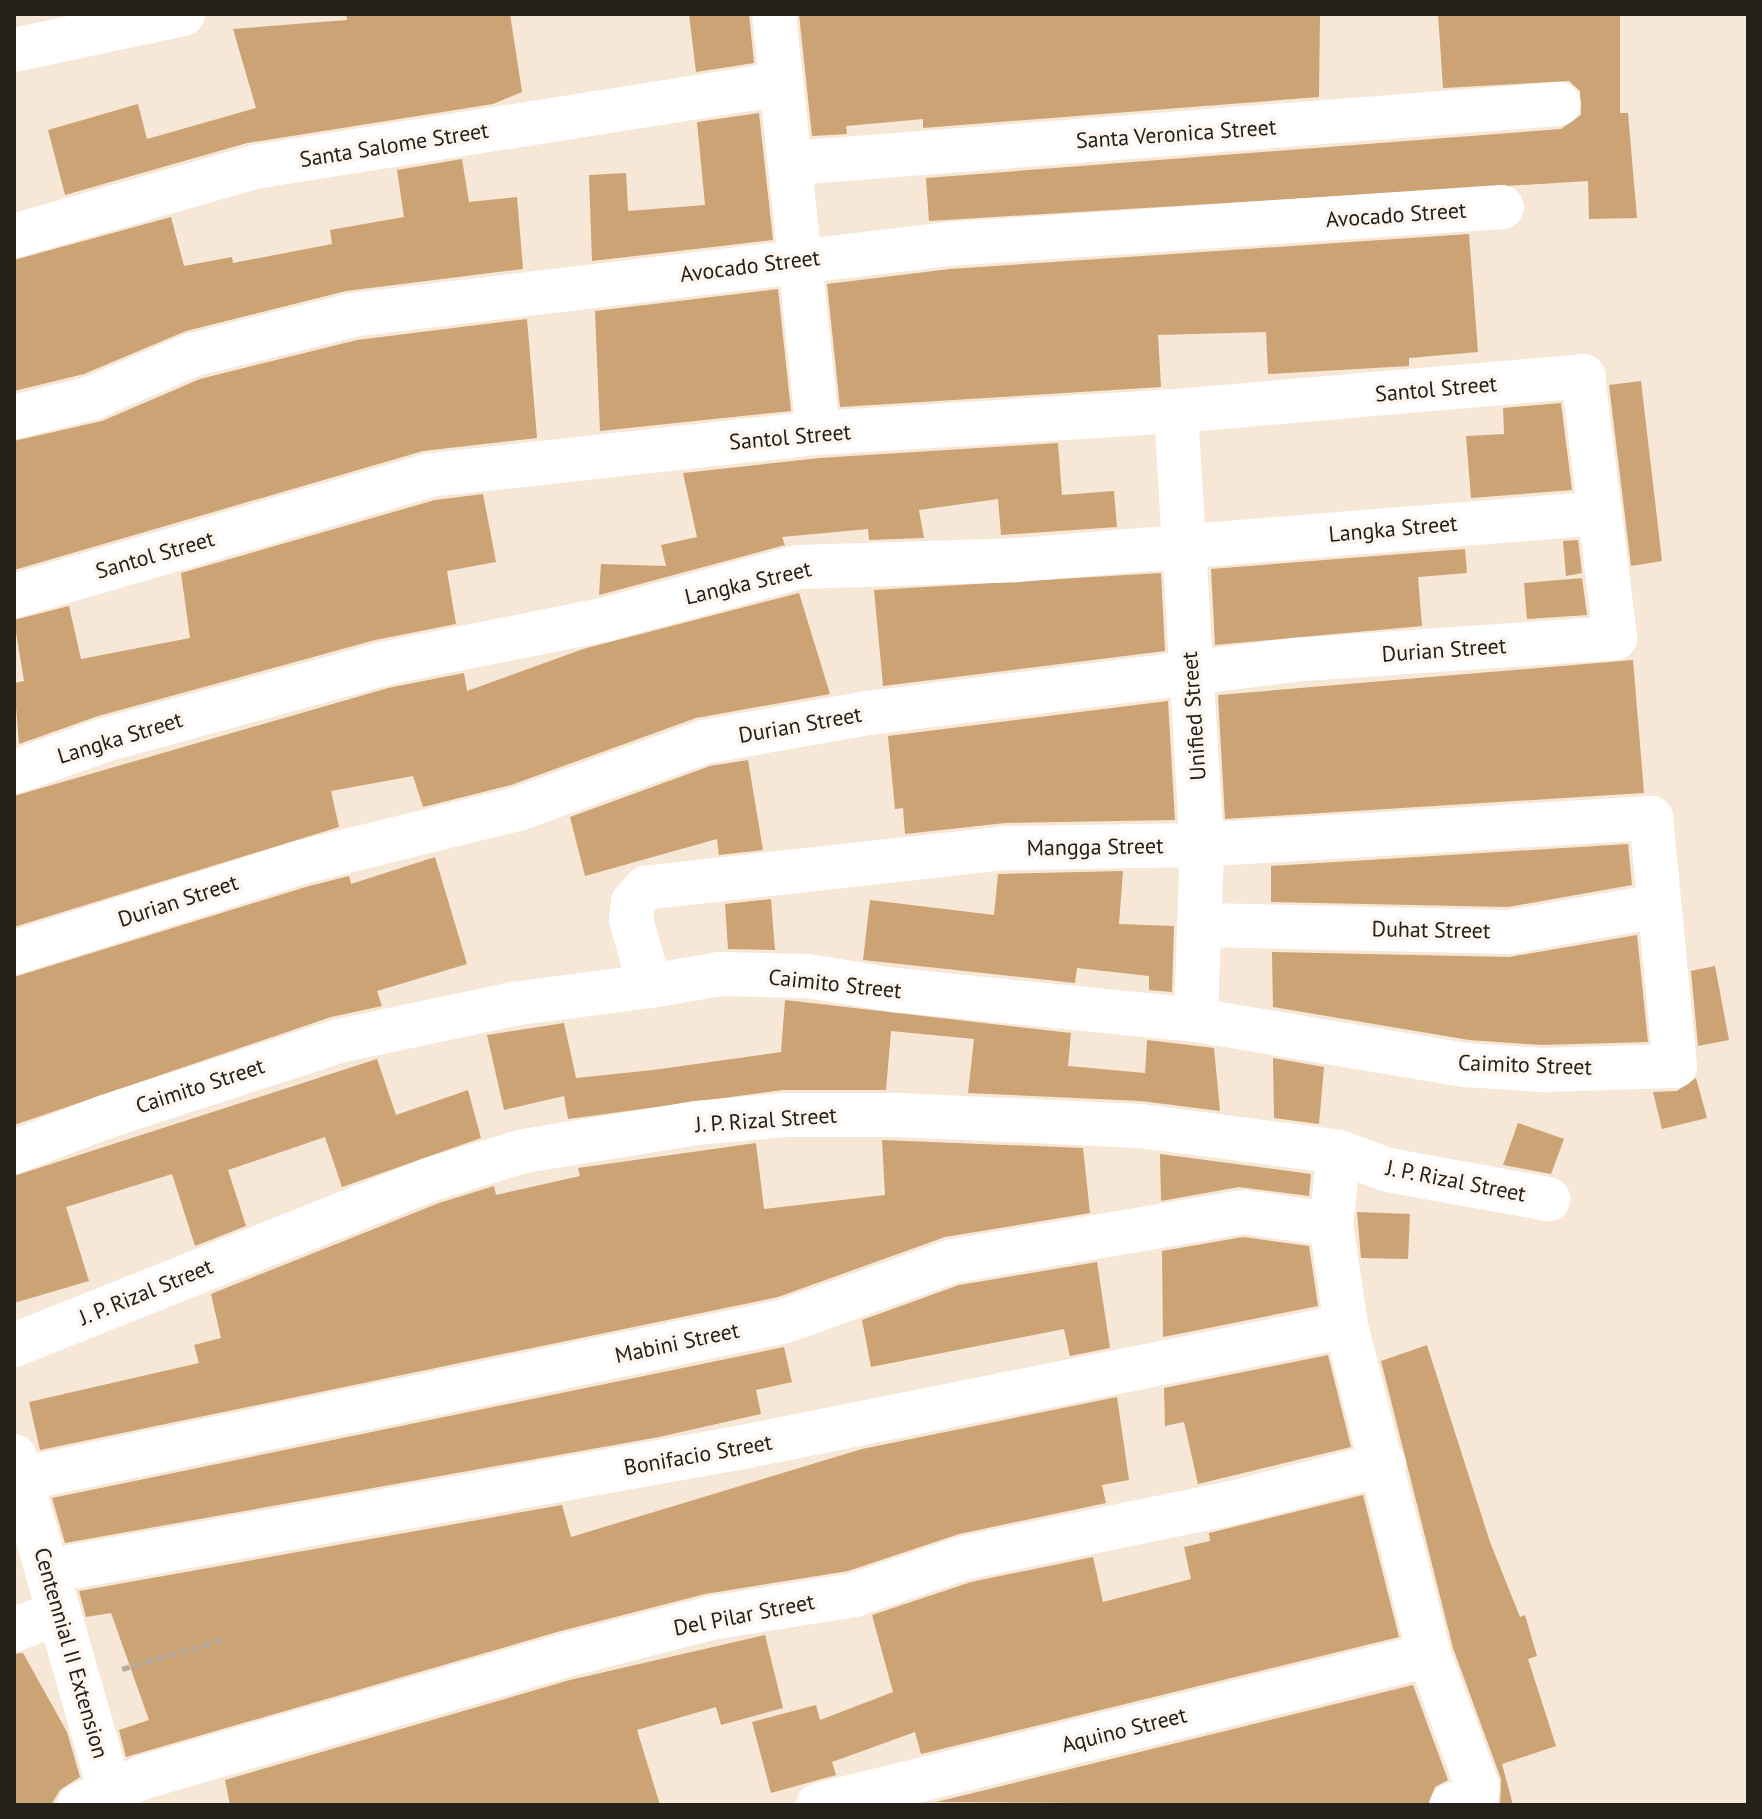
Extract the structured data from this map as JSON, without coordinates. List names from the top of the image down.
{
  "streets": {
    "street": [
      "Santa Veronica Street",
      "Santa Salome Street",
      "Avocado Street",
      "Santol Street",
      "Langka Street",
      "Durian Street",
      "Unified Street",
      "Mangga Street",
      "Duhat Street",
      "Caimito Street",
      "J. P. Rizal Street",
      "Mabini Street",
      "Bonifacio Street",
      "Del Pilar Street",
      "Centennial II Extension",
      "Aquino Street"
    ]
  },
  "crossings": [
    ["Santol Street", "Langka Street"],
    ["Santol Street", "Durian Street"],
    ["Santol Street", "Unified Street"],
    ["Langka Street", "Durian Street"],
    ["Langka Street", "Unified Street"],
    ["Durian Street", "Unified Street"],
    ["Unified Street", "Mangga Street"],
    ["Unified Street", "Duhat Street"],
    ["Unified Street", "Caimito Street"],
    ["Mangga Street", "Duhat Street"],
    ["Mangga Street", "Caimito Street"],
    ["Duhat Street", "Caimito Street"],
    ["Mabini Street", "Centennial II Extension"],
    ["Bonifacio Street", "Centennial II Extension"],
    ["Del Pilar Street", "Centennial II Extension"]
  ]
}
